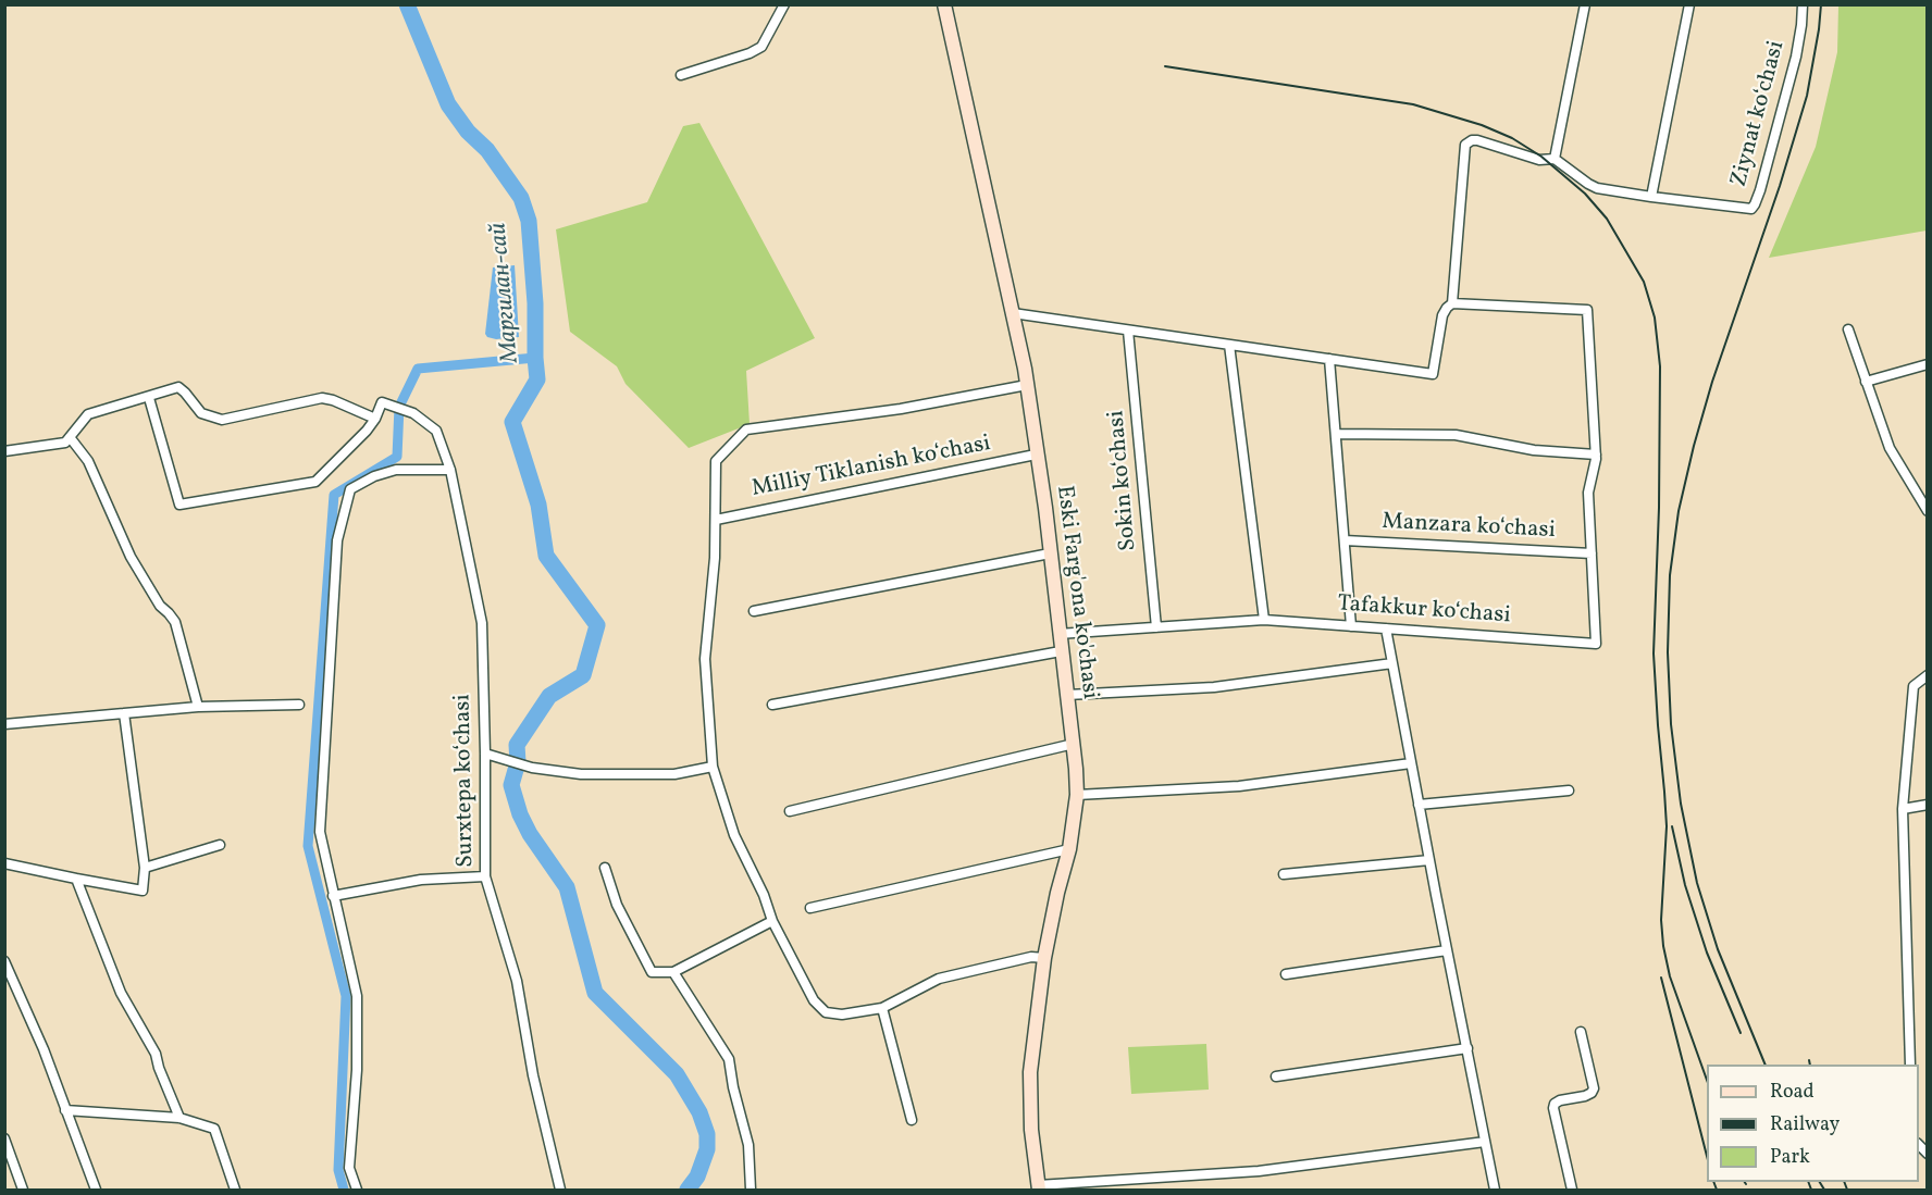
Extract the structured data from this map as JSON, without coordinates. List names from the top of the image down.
{
  "streets": {
    "main road": ["Eski Farg'ona ko'chasi"],
    "street": [
      "Ziynat koʻchasi",
      "Milliy Tiklanish koʻchasi",
      "Sokin koʻchasi",
      "Manzara koʻchasi",
      "Tafakkur koʻchasi",
      "Surxtepa koʻchasi"
    ]
  },
  "crossings": [
    ["Milliy Tiklanish koʻchasi", "Eski Farg'ona ko'chasi"],
    ["Sokin koʻchasi", "Tafakkur koʻchasi"],
    ["Manzara koʻchasi", "Tafakkur koʻchasi"],
    ["Eski Farg'ona ko'chasi", "Tafakkur koʻchasi"]
  ],
  "water": ["Маргилан-сай"],
  "legend": ["Road", "Railway", "Park"]
}
